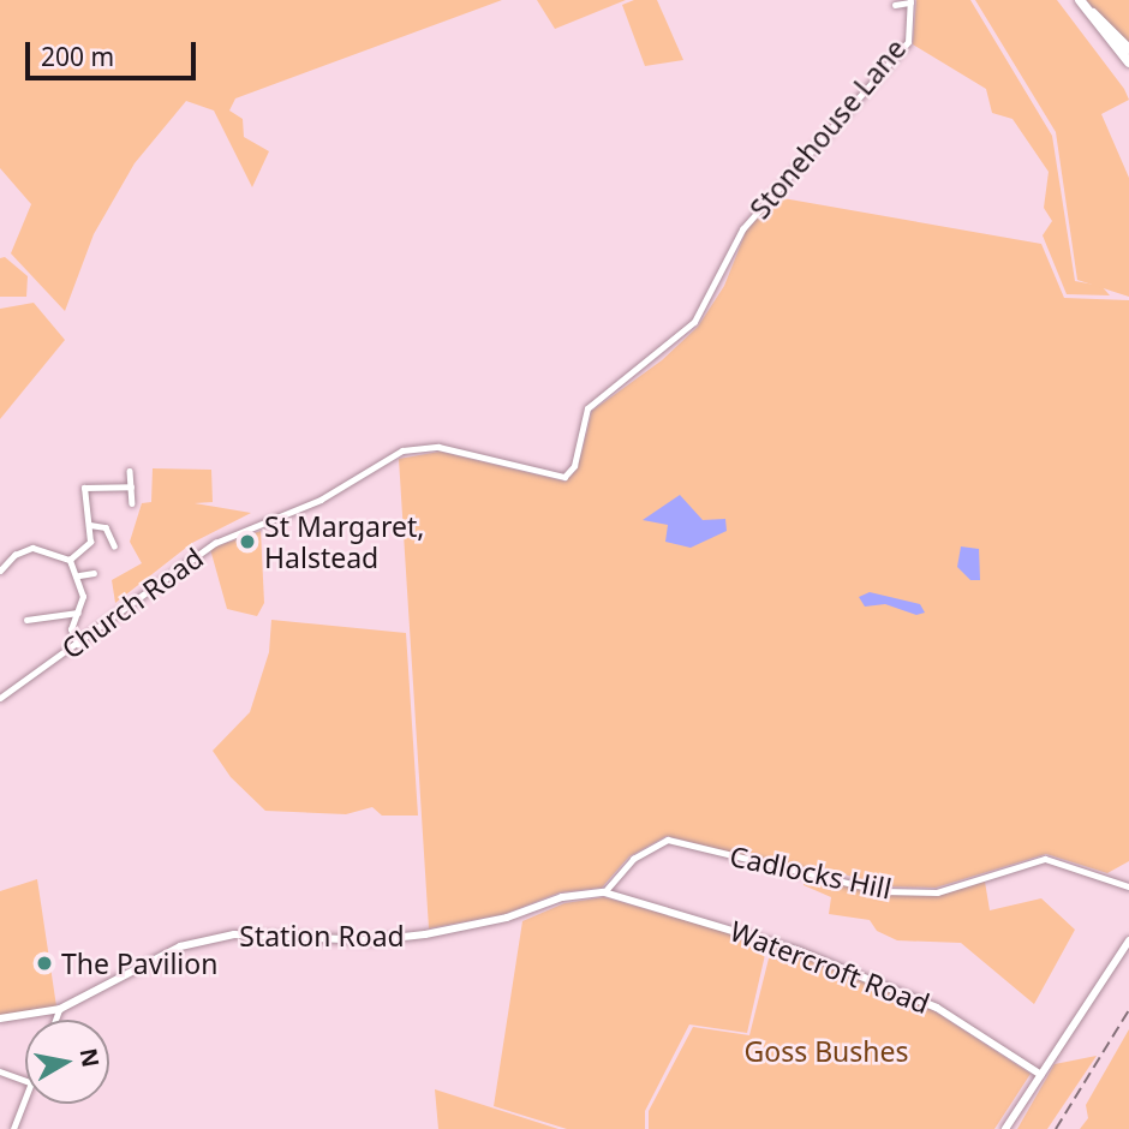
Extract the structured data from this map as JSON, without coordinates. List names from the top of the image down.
{
  "streets": {
    "street": [
      "Stonehouse Lane",
      "Church Road",
      "Cadlocks Hill",
      "Station Road",
      "Watercroft Road"
    ]
  },
  "crossings": [
    ["Stonehouse Lane", "Church Road"],
    ["Cadlocks Hill", "Station Road"],
    ["Cadlocks Hill", "Watercroft Road"],
    ["Station Road", "Watercroft Road"]
  ],
  "parks": ["Goss Bushes"],
  "places": ["St Margaret, Halstead", "The Pavilion"],
  "scale_bar": "200 m",
  "north": "right"
}
